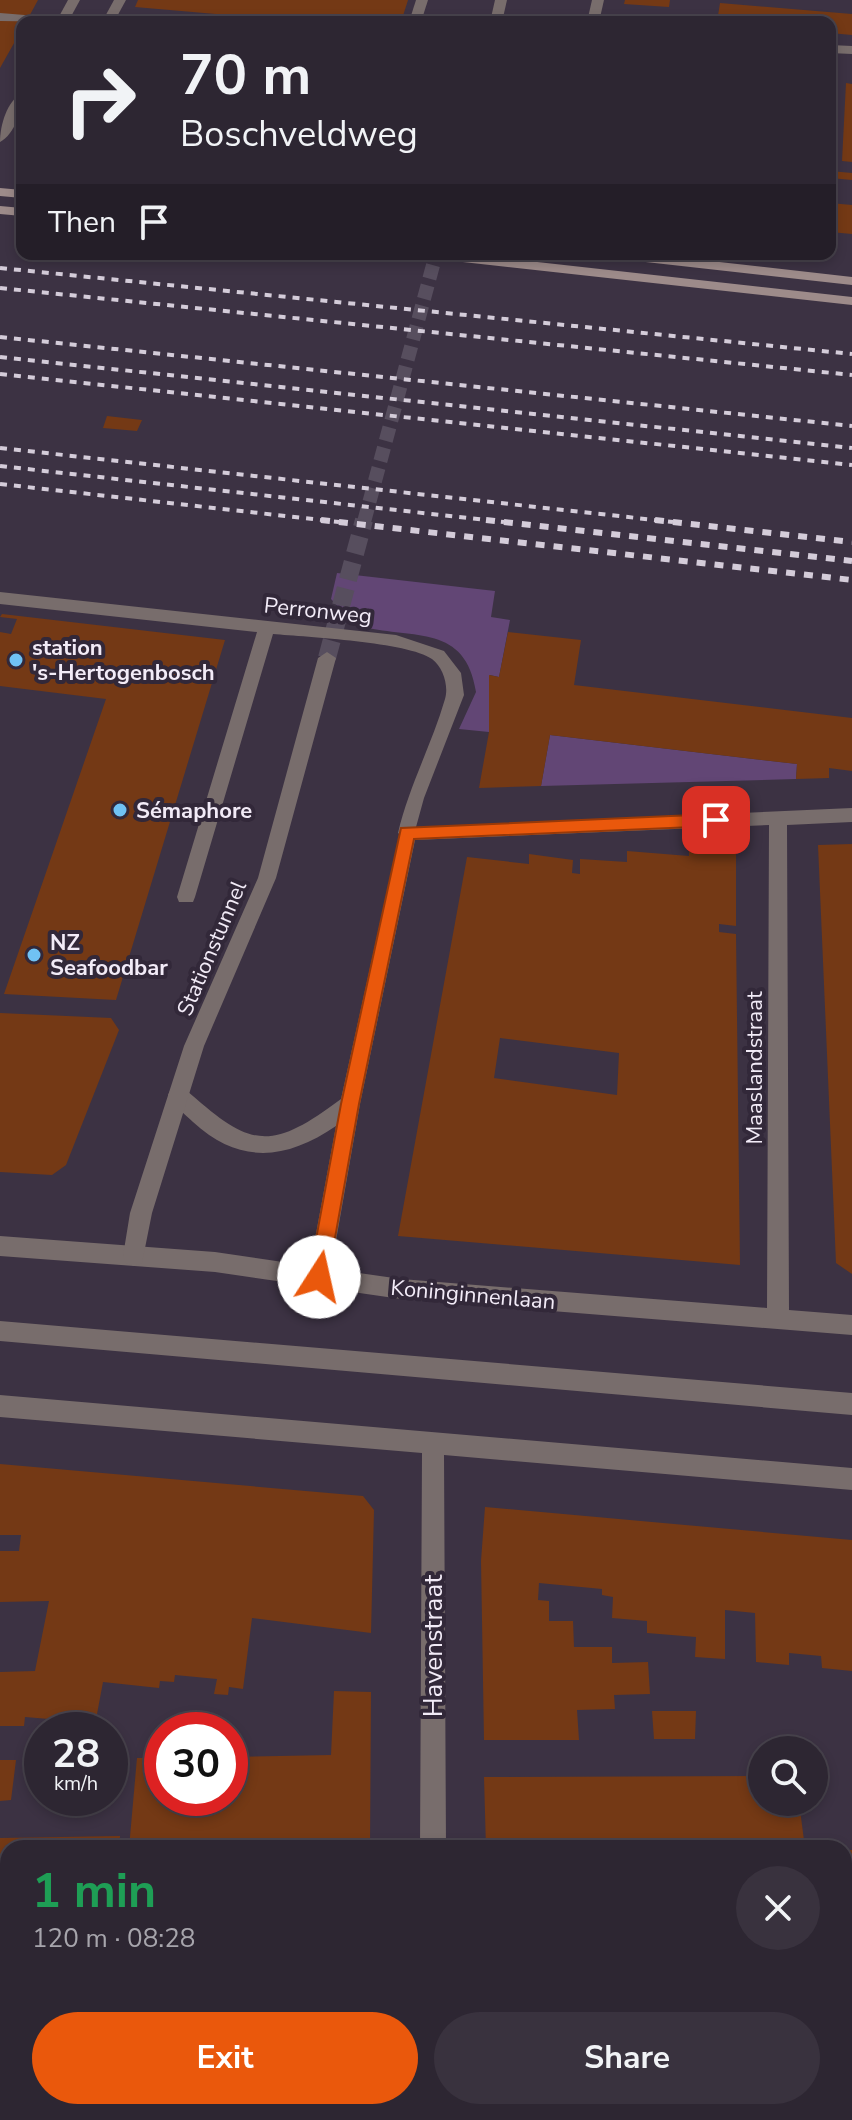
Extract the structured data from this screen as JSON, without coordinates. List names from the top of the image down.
{
  "streets": {
    "street": [
      "Perronweg",
      "Stationstunnel",
      "Maaslandstraat",
      "Koninginnenlaan",
      "Havenstraat"
    ]
  },
  "crossings": [
    ["Perronweg", "Koninginnenlaan"],
    ["Stationstunnel", "Koninginnenlaan"],
    ["Maaslandstraat", "Koninginnenlaan"]
  ],
  "places": ["station 's-Hertogenbosch", "Sémaphore", "NZ Seafoodbar"],
  "page": {
    "turn": ["70 m", "Boschveldweg"],
    "then": "Then",
    "speed": "28 km/h",
    "limit": "30",
    "heading": ["1 min", "120 m · 08:28"],
    "buttons": ["Exit", "Share"]
  }
}
